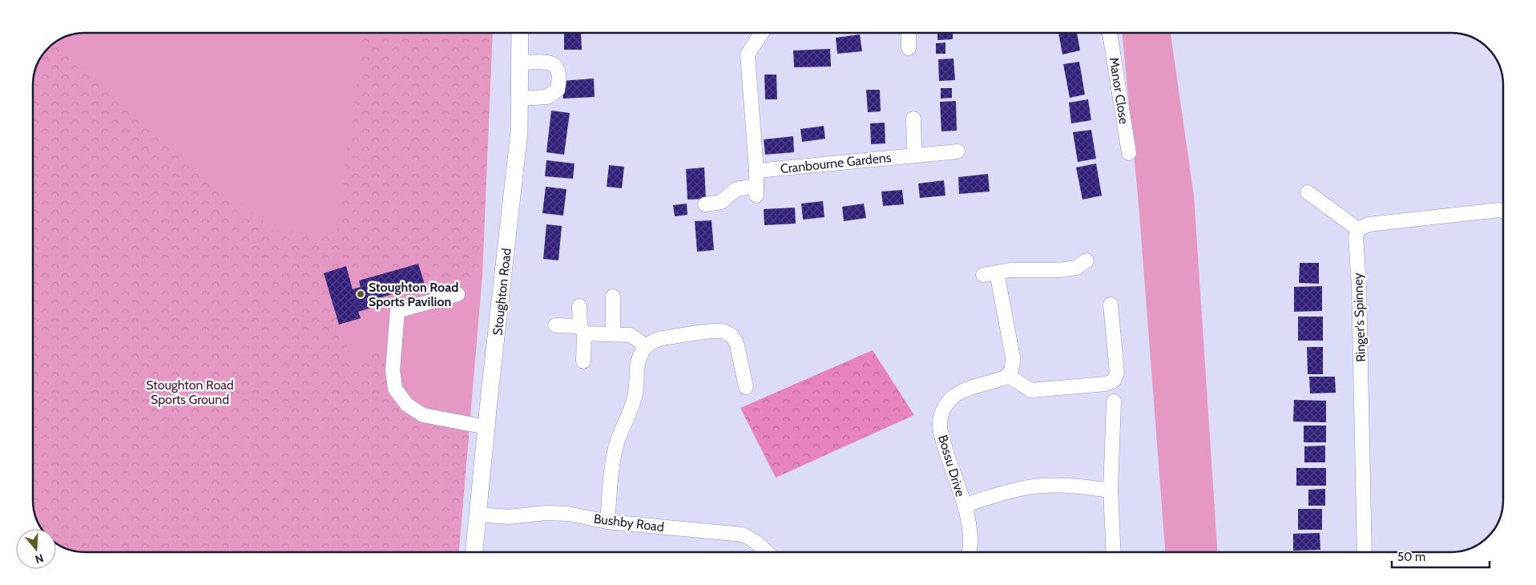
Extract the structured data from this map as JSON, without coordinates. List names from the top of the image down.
{
  "streets": {
    "main road": ["Stoughton Road"],
    "street": [
      "Manor Close",
      "Cranbourne Gardens",
      "Ringer's Spinney",
      "Bossu Drive",
      "Bushby Road"
    ]
  },
  "crossings": [
    ["Stoughton Road", "Bushby Road"]
  ],
  "parks": ["Stoughton Road Sports Ground"],
  "places": ["Stoughton Road Sports Pavilion"],
  "scale_bar": "50 m",
  "north": "bottom"
}
